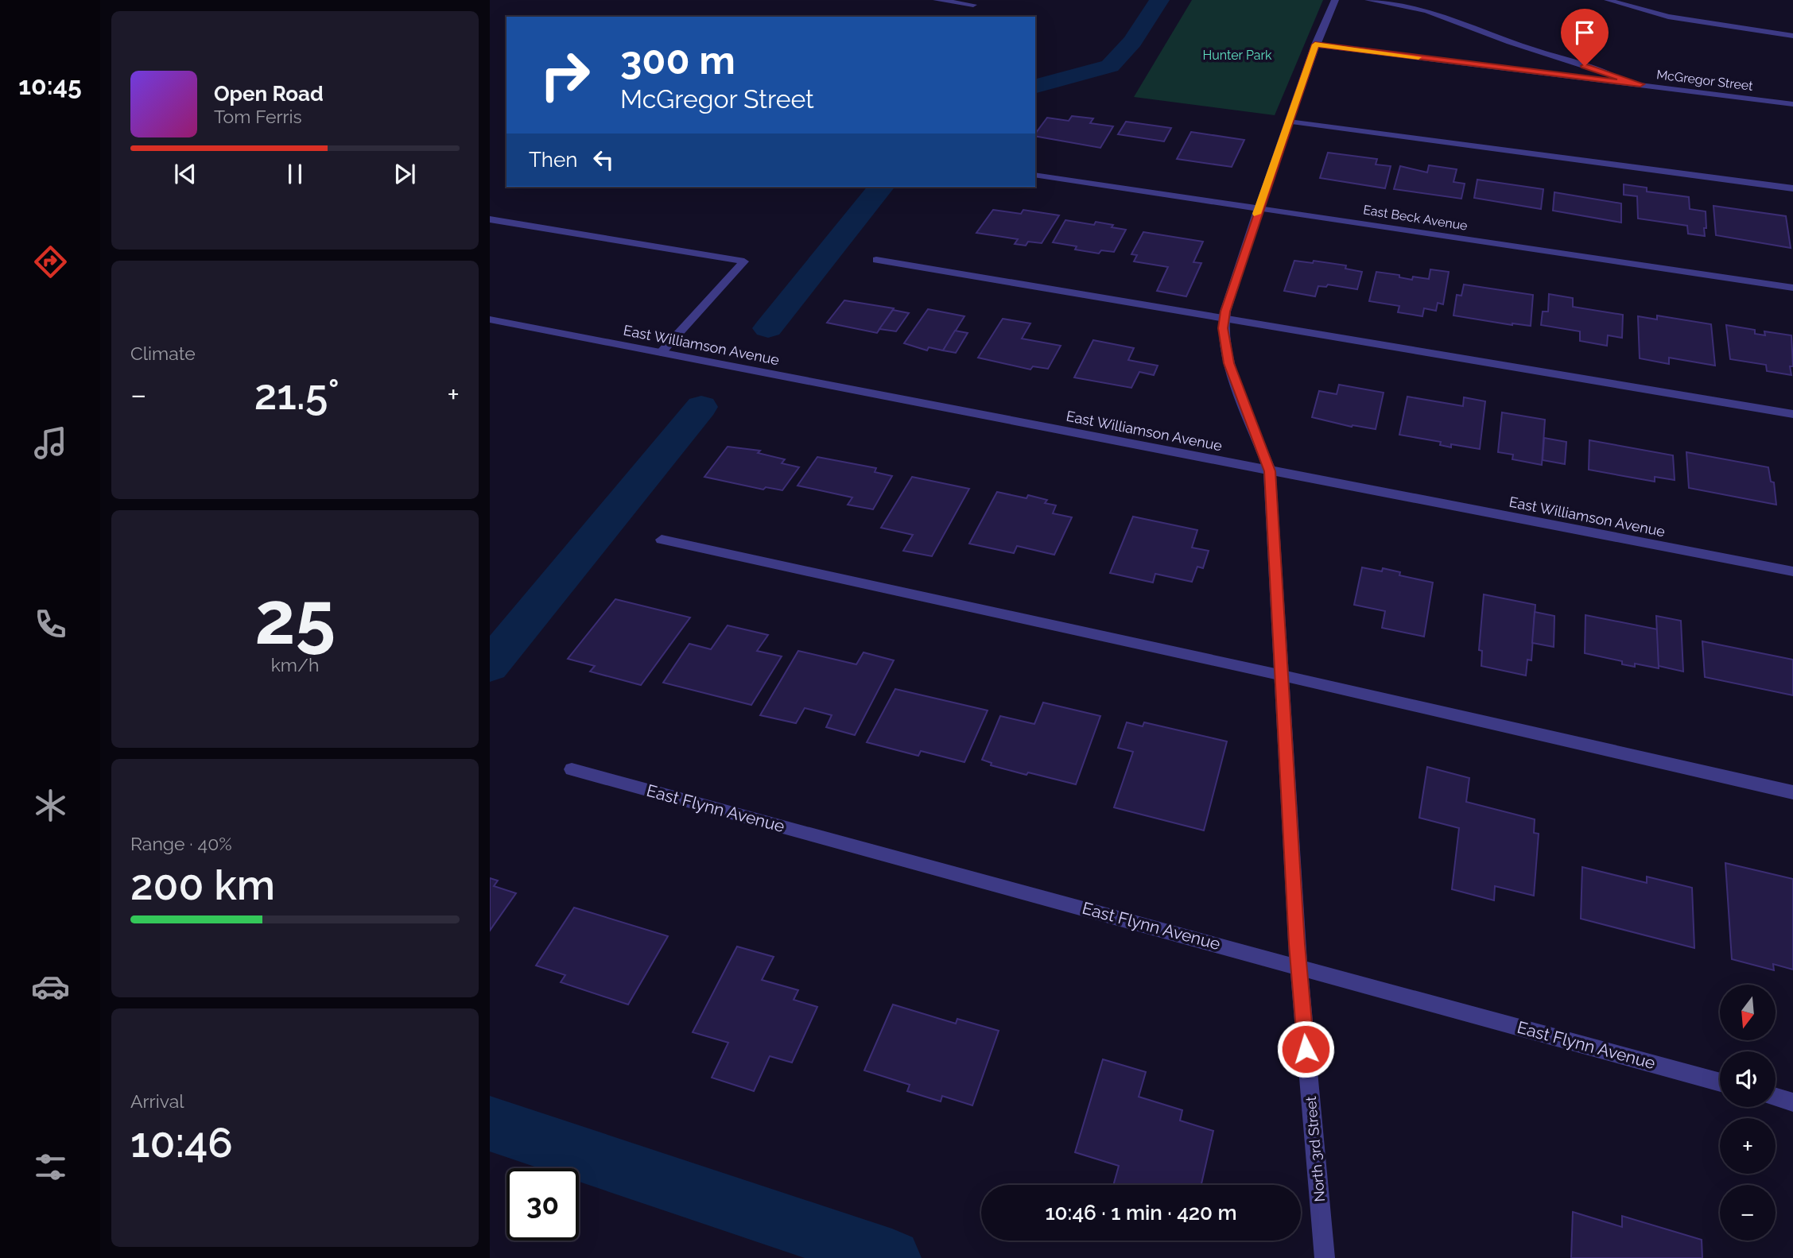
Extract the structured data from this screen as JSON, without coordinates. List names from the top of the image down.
{
  "streets": {
    "street": [
      "McGregor Street",
      "East Beck Avenue",
      "East Williamson Avenue",
      "East Flynn Avenue",
      "North 3rd Street"
    ]
  },
  "crossings": [
    ["McGregor Street", "North 3rd Street"],
    ["East Beck Avenue", "North 3rd Street"],
    ["East Williamson Avenue", "North 3rd Street"],
    ["East Flynn Avenue", "North 3rd Street"]
  ],
  "parks": ["Hunter Park"],
  "north": "bottom",
  "page": {
    "tabs": "10:45",
    "turn": ["300 m", "McGregor Street"],
    "song": ["Open Road", "Tom Ferris"],
    "then": "Then",
    "tile": [
      "Climate",
      ["25", "km/h"],
      ["Range · 40%", "200 km"],
      ["Arrival", "10:46"]
    ],
    "heat": ["−", "21.5°", "+"],
    "map_buttons": ["+", "−"],
    "limit": "30",
    "trip": "10:46 · 1 min · 420 m"
  }
}
